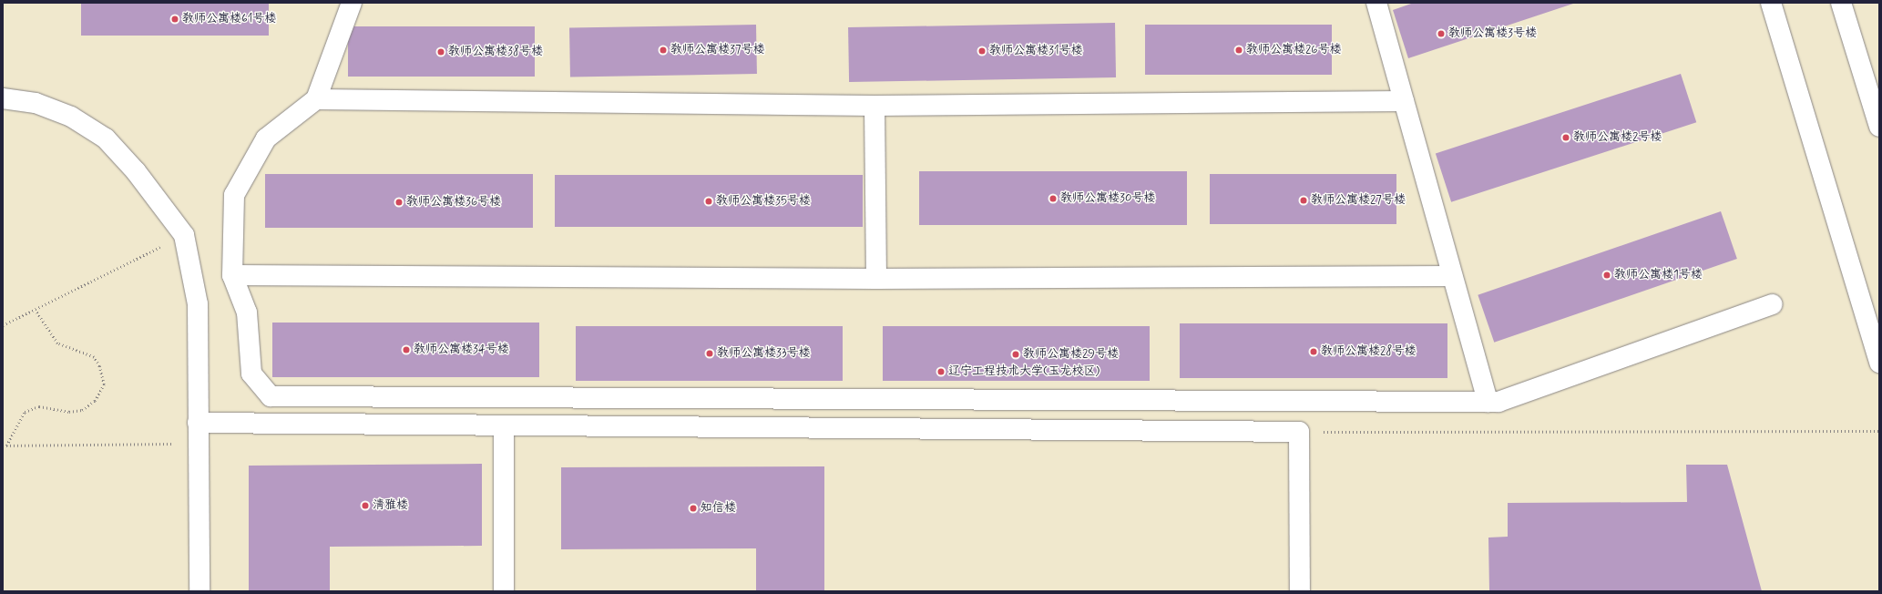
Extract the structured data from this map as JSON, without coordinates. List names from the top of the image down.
{
  "places": [
    "教师公寓楼61号楼",
    "教师公寓楼3号楼",
    "教师公寓楼37号楼",
    "教师公寓楼26号楼",
    "教师公寓楼31号楼",
    "教师公寓楼38号楼",
    "教师公寓楼2号楼",
    "教师公寓楼30号楼",
    "教师公寓楼27号楼",
    "教师公寓楼35号楼",
    "教师公寓楼36号楼",
    "教师公寓楼1号楼",
    "教师公寓楼34号楼",
    "教师公寓楼28号楼",
    "教师公寓楼33号楼",
    "教师公寓楼29号楼",
    "辽宁工程技术大学(玉龙校区)",
    "清雅楼",
    "知信楼"
  ]
}
